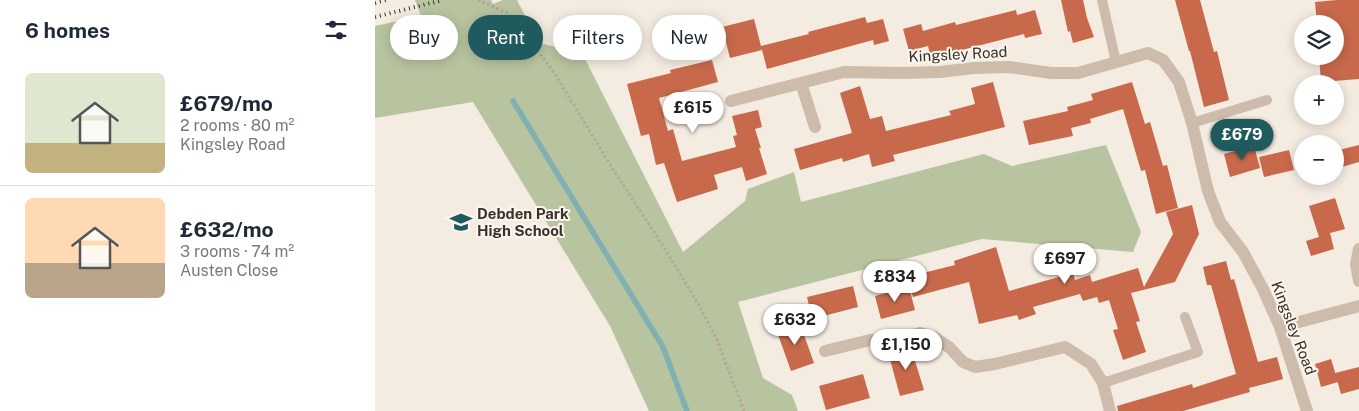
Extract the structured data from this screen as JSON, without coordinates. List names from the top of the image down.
{
  "streets": {
    "street": ["Kingsley Road"]
  },
  "places": {
    "school or university": ["Debden Park High School"]
  },
  "page": {
    "heading": "6 homes",
    "map_buttons": ["+", "−"],
    "chip": [
      "Buy",
      "Rent",
      "Filters",
      "New"
    ],
    "list": [
      {
        "name": "£679/mo",
        "note": "2 rooms · 80 m² · Kingsley Road"
      },
      {
        "name": "£632/mo",
        "note": "3 rooms · 74 m² · Austen Close"
      }
    ],
    "price": [
      "£615",
      "£679",
      "£697",
      "£834",
      "£632",
      "£1,150"
    ]
  }
}
